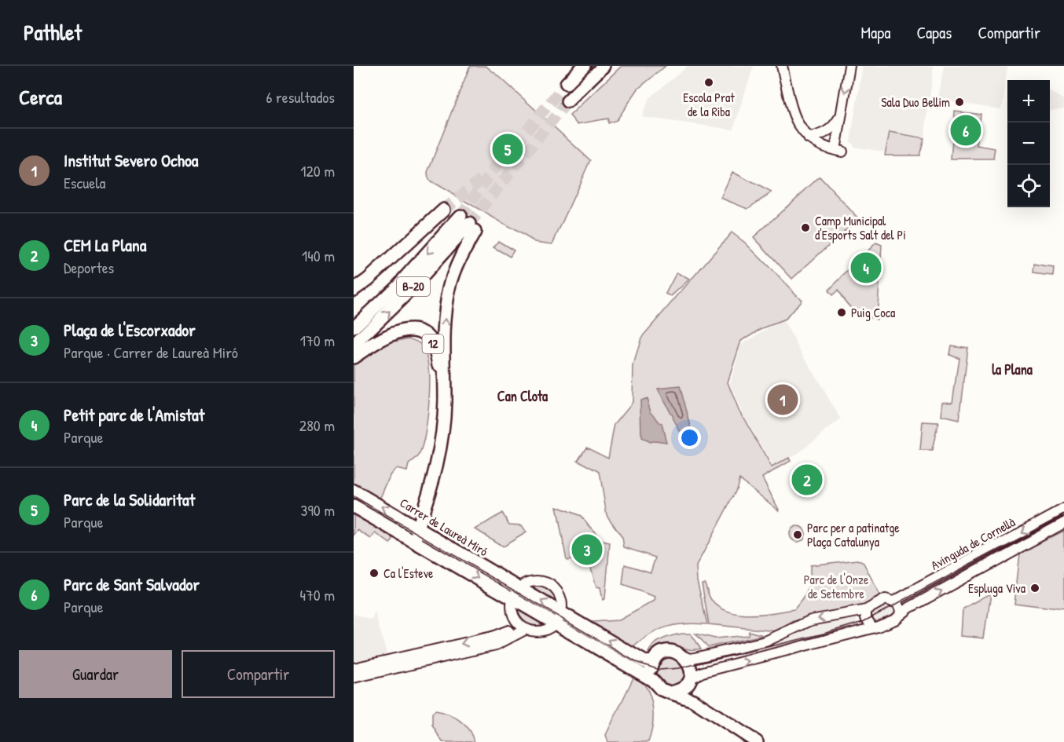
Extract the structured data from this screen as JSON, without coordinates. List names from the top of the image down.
{
  "streets": {
    "main road": ["B-20", "12", "Carrer de Laureà Miró"],
    "street": ["Avinguda de Cornellà"]
  },
  "crossings": [
    ["Carrer de Laureà Miró", "Avinguda de Cornellà"]
  ],
  "districts": ["la Plana", "Can Clota"],
  "parks": ["Parc de l'Onze de Setembre"],
  "places": [
    "Escola Prat de la Riba",
    "Sala Duo Bellim",
    "Camp Municipal d'Esports Salt del Pi",
    "Puig Coca",
    "Parc per a patinatge Plaça Catalunya",
    "Ca l'Esteve",
    "Espluga Viva"
  ],
  "page": {
    "header": "Pathlet",
    "nav": ["Mapa", "Capas", "Compartir"],
    "heading": ["Cerca", "6 resultados"],
    "map_buttons": ["+", "−"],
    "pins": [
      "6",
      "5",
      "4",
      "1",
      "2",
      "3"
    ],
    "list": [
      {
        "mark": "1",
        "name": "Institut Severo Ochoa",
        "note": "Escuela",
        "value": "120 m"
      },
      {
        "mark": "2",
        "name": "CEM La Plana",
        "note": "Deportes",
        "value": "140 m"
      },
      {
        "mark": "3",
        "name": "Plaça de l'Escorxador",
        "note": "Parque · Carrer de Laureà Miró",
        "value": "170 m"
      },
      {
        "mark": "4",
        "name": "Petit parc de l'Amistat",
        "note": "Parque",
        "value": "280 m"
      },
      {
        "mark": "5",
        "name": "Parc de la Solidaritat",
        "note": "Parque",
        "value": "390 m"
      },
      {
        "mark": "6",
        "name": "Parc de Sant Salvador",
        "note": "Parque",
        "value": "470 m"
      }
    ],
    "buttons": ["Guardar", "Compartir"]
  }
}
